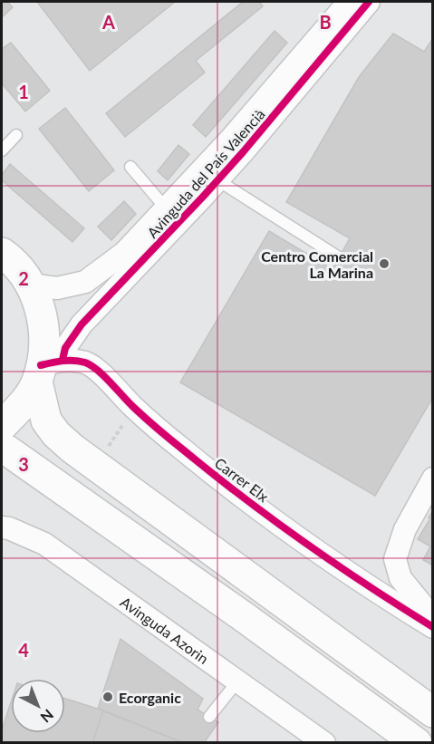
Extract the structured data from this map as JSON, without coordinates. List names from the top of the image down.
{
  "streets": {
    "street": ["Avinguda del País Valencià", "Carrer Elx", "Avinguda Azorin"]
  },
  "crossings": [
    ["Avinguda del País Valencià", "Carrer Elx"]
  ],
  "places": ["Centro Comercial La Marina", "Ecorganic"],
  "north": "bottom right",
  "grid": {
    "columns": ["A", "B"],
    "rows": [
      "1",
      "2",
      "3",
      "4"
    ]
  }
}
